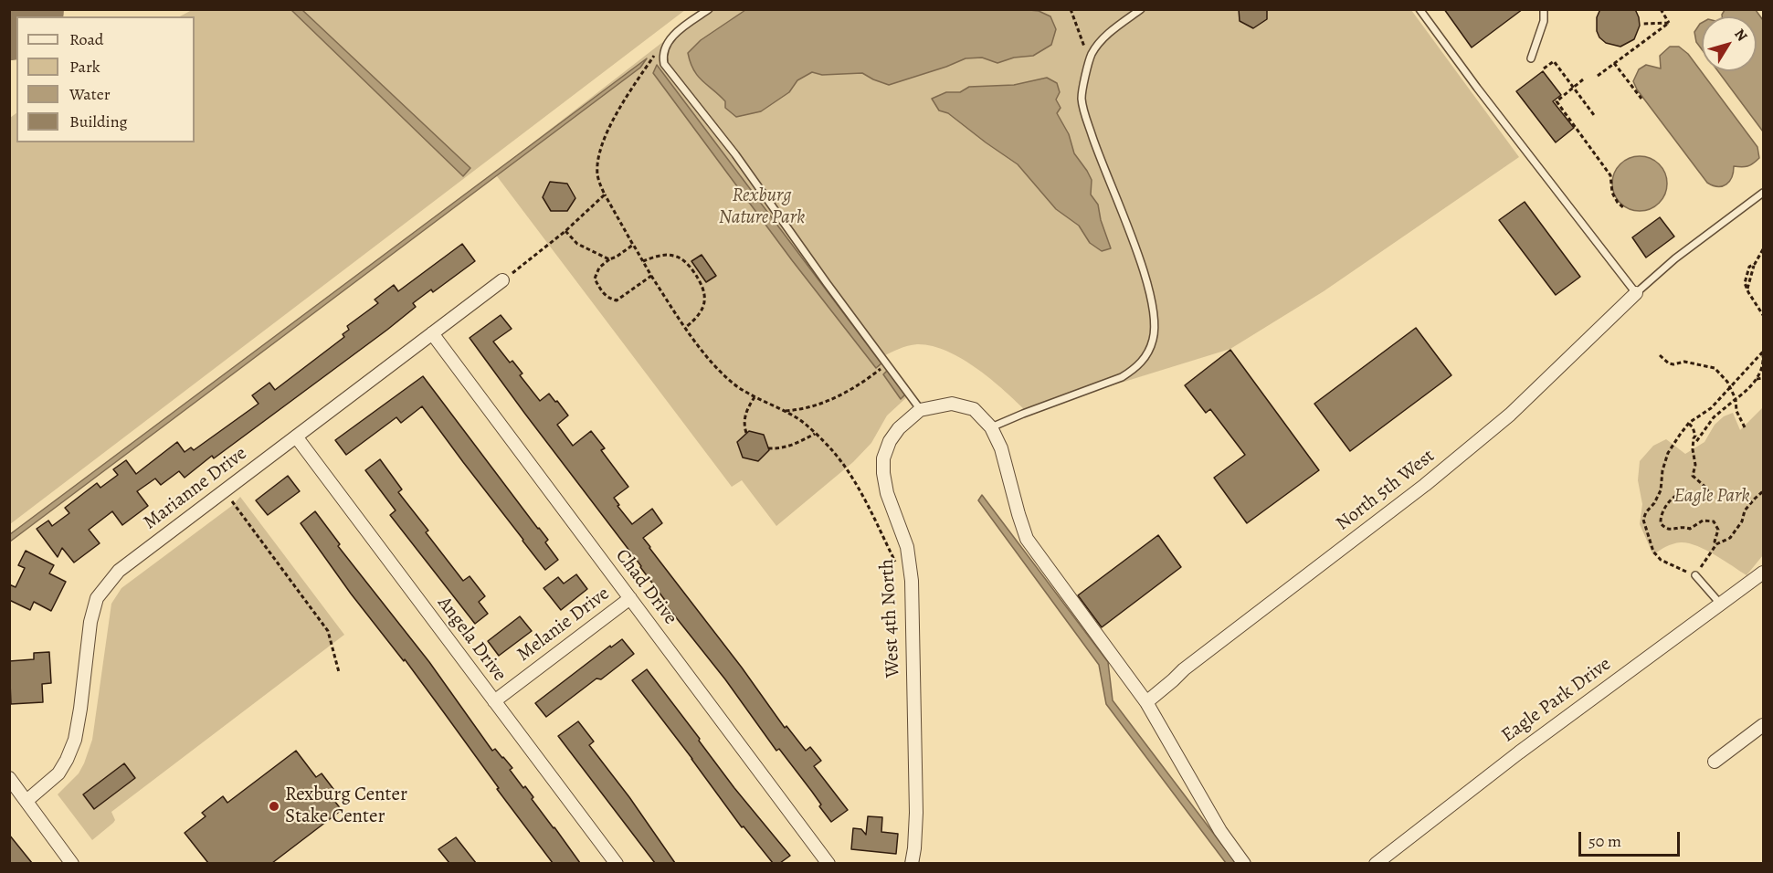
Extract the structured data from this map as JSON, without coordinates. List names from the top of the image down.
{
  "streets": {
    "street": [
      "Marianne Drive",
      "North 5th West",
      "Chad Drive",
      "West 4th North",
      "Melanie Drive",
      "Angela Drive",
      "Eagle Park Drive"
    ]
  },
  "crossings": [
    ["Marianne Drive", "Chad Drive"],
    ["Marianne Drive", "Angela Drive"],
    ["North 5th West", "West 4th North"],
    ["Chad Drive", "Melanie Drive"],
    ["Melanie Drive", "Angela Drive"]
  ],
  "parks": ["Rexburg Nature Park", "Eagle Park"],
  "places": ["Rexburg Center Stake Center"],
  "legend": [
    "Road",
    "Park",
    "Water",
    "Building"
  ],
  "scale_bar": "50 m",
  "north": "top right"
}
